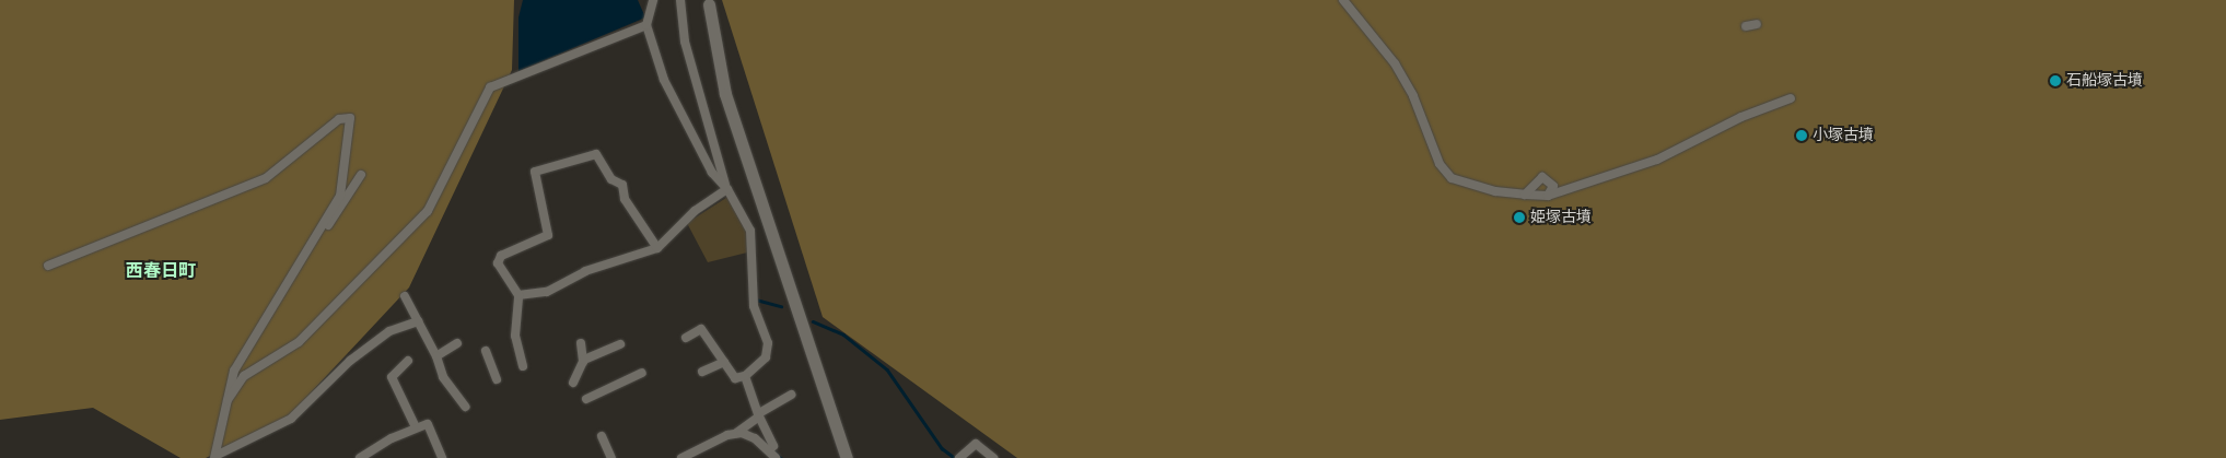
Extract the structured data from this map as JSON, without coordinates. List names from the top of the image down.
{
  "districts": ["西春日町"],
  "places": ["石船塚古墳", "小塚古墳", "姫塚古墳"]
}
